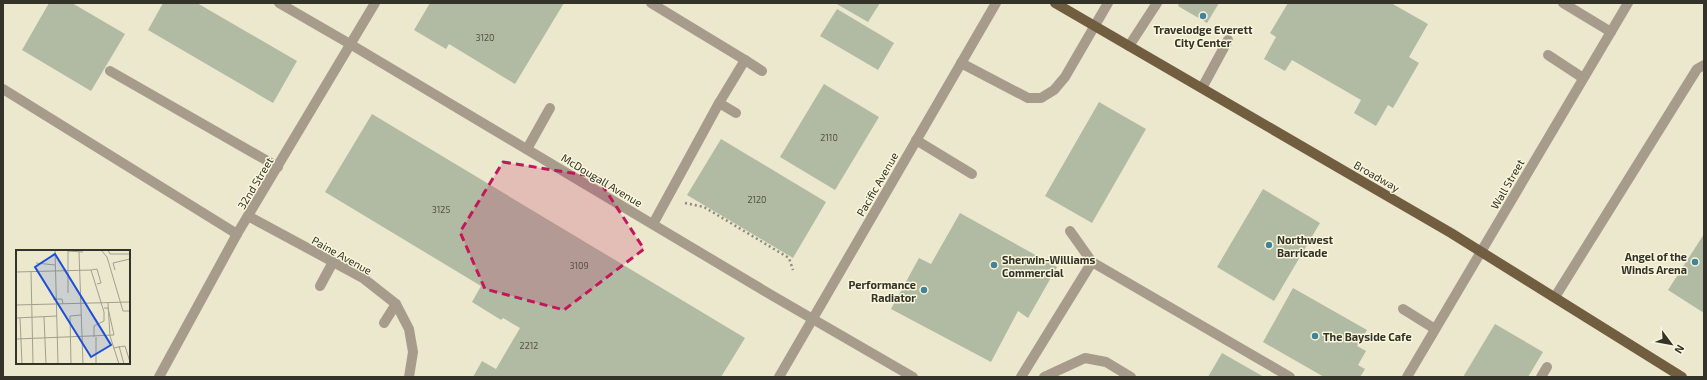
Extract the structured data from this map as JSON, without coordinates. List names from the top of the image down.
{
  "streets": {
    "main road": ["Broadway"],
    "street": [
      "McDougall Avenue",
      "32nd Street",
      "Pacific Avenue",
      "Wall Street",
      "Paine Avenue"
    ]
  },
  "crossings": [
    ["Broadway", "Wall Street"],
    ["McDougall Avenue", "32nd Street"],
    ["McDougall Avenue", "Pacific Avenue"],
    ["32nd Street", "Paine Avenue"]
  ],
  "places": [
    "Travelodge Everett City Center",
    "Northwest Barricade",
    "Angel of the Winds Arena",
    "Sherwin-Williams Commercial",
    "Performance Radiator",
    "The Bayside Cafe"
  ],
  "house_numbers": [
    "3120",
    "2110",
    "2120",
    "3125",
    "3109",
    "2212"
  ],
  "north": "bottom right"
}
